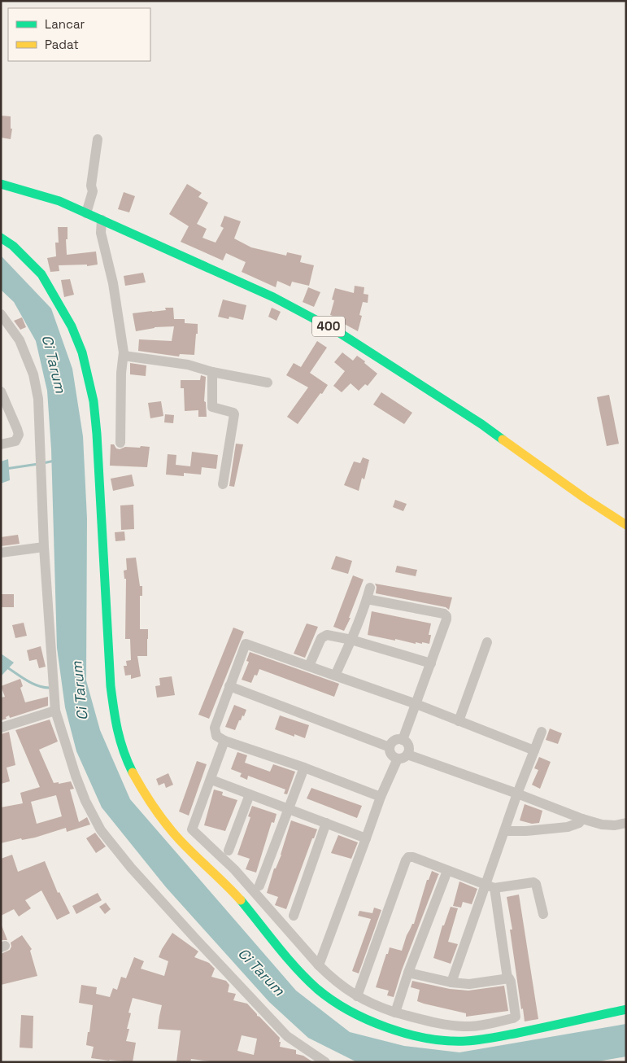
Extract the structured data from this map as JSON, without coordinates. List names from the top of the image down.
{
  "streets": {
    "street": ["400"]
  },
  "water": ["Ci Tarum"],
  "legend": ["Lancar", "Padat"]
}
